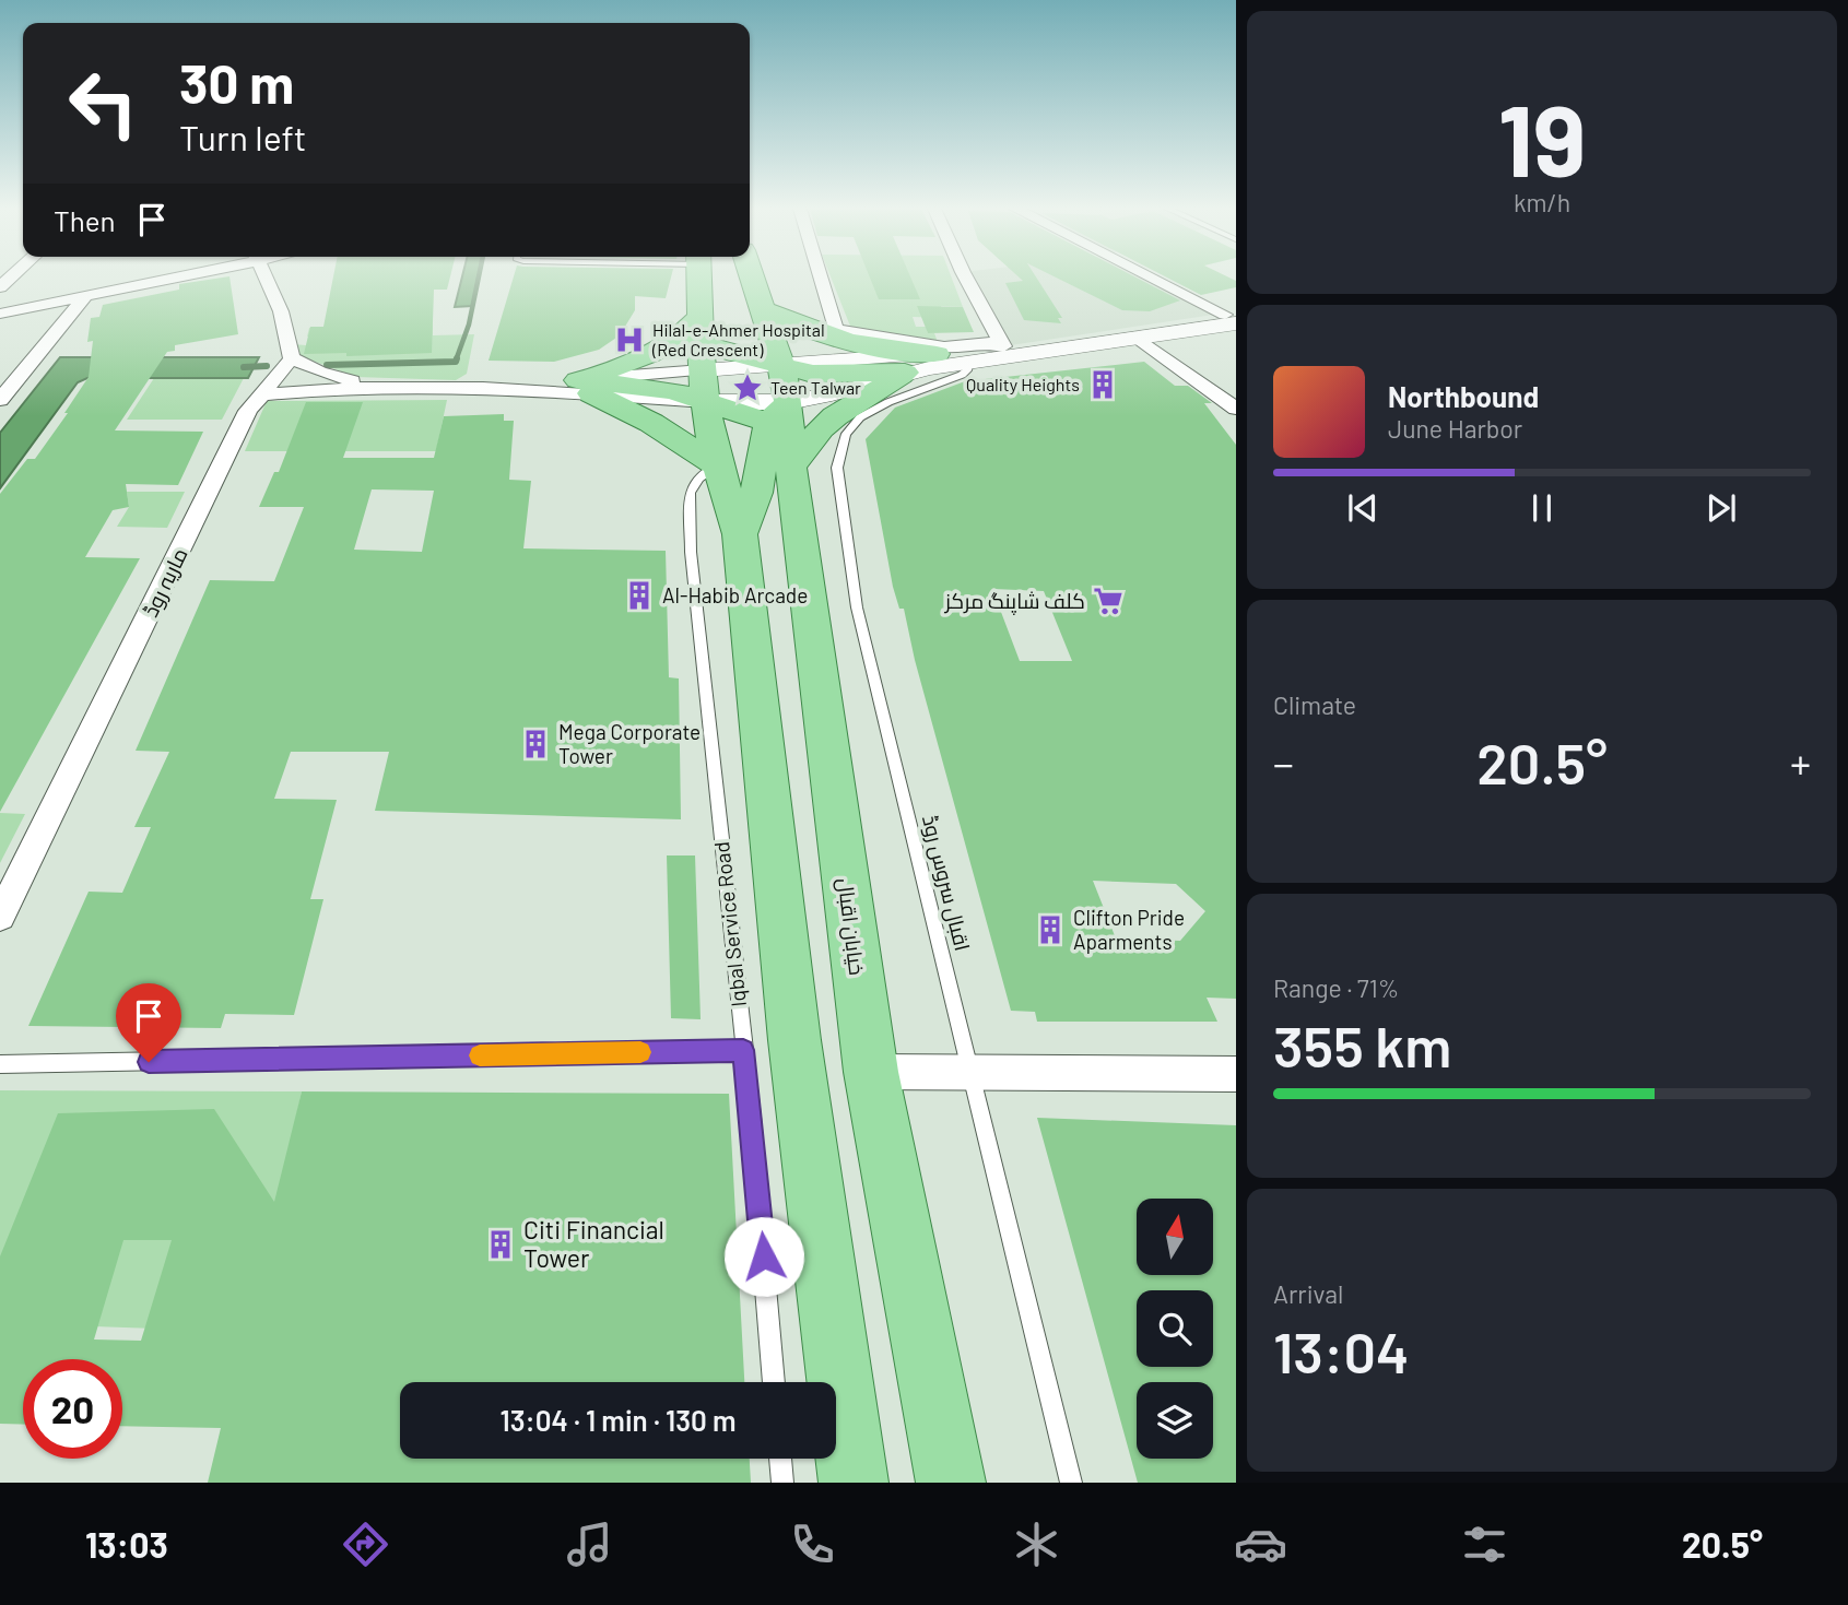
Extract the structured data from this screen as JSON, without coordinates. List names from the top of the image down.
{
  "streets": {
    "main road": ["خیابان اقبال"],
    "street": ["ماریہ روڈ"],
    "lane": ["اقبال سروس روڈ", "Iqbal Service Road"]
  },
  "places": {
    "hospital": ["Hilal-e-Ahmer Hospital (Red Crescent)"],
    "building": [
      "Quality Heights",
      "Al-Habib Arcade",
      "Mega Corporate Tower",
      "Clifton Pride Aparments",
      "Citi Financial Tower"
    ],
    "place": ["Teen Talwar"],
    "supermarket": ["کلف شاپنگ مرکز"]
  },
  "north": "top",
  "page": {
    "tile": [
      ["19", "km/h"],
      "Climate",
      ["Range · 71%", "355 km"],
      ["Arrival", "13:04"]
    ],
    "turn": ["30 m", "Turn left"],
    "then": "Then",
    "song": ["Northbound", "June Harbor"],
    "heat": ["−", "20.5°", "+"],
    "limit": "20",
    "trip": "13:04 · 1 min · 130 m",
    "tabs": ["13:03", "20.5°"]
  }
}
